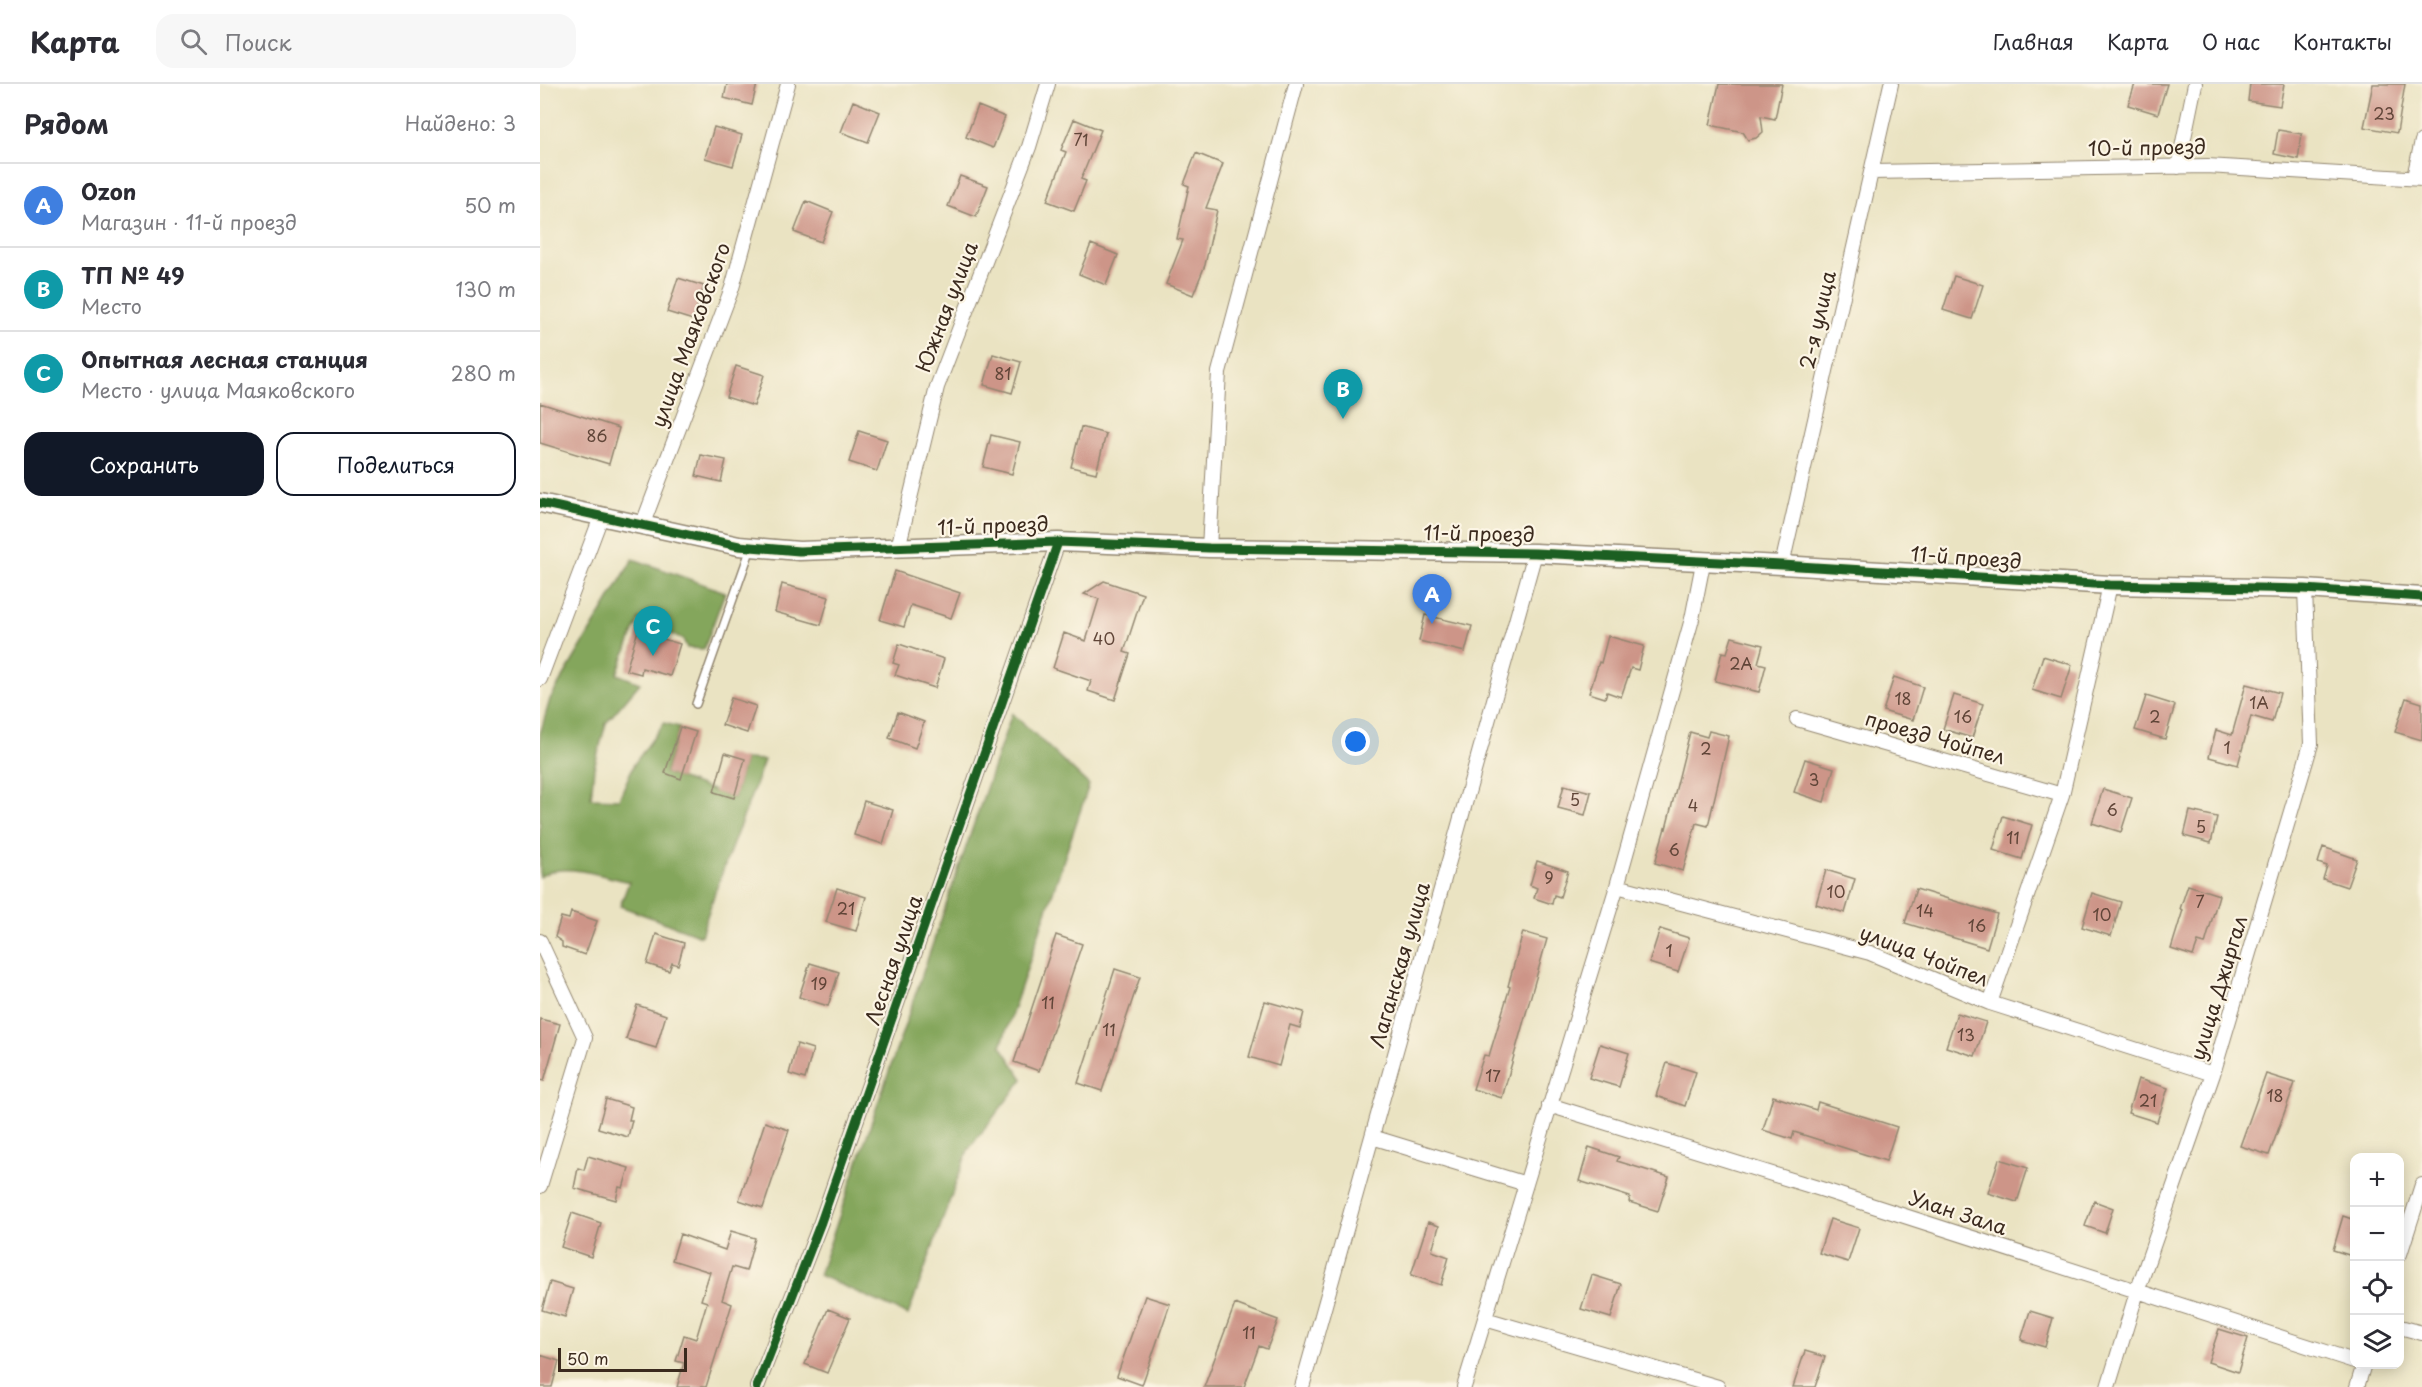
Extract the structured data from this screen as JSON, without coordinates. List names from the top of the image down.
{
  "streets": {
    "street": [
      "10-й проезд",
      "Южная улица",
      "2-я улица",
      "улица Маяковского",
      "11-й проезд",
      "проезд Чойпел",
      "улица Чойпел",
      "Лесная улица",
      "Лаганская улица",
      "улица Джиргал",
      "Улан Зала"
    ]
  },
  "crossings": [
    ["10-й проезд", "2-я улица"],
    ["Южная улица", "11-й проезд"],
    ["2-я улица", "11-й проезд"],
    ["улица Маяковского", "11-й проезд"],
    ["11-й проезд", "Лесная улица"],
    ["11-й проезд", "Лаганская улица"],
    ["11-й проезд", "улица Джиргал"],
    ["улица Чойпел", "улица Джиргал"],
    ["улица Джиргал", "Улан Зала"]
  ],
  "house_numbers": [
    "23",
    "71",
    "81",
    "86",
    "40",
    "2А",
    "18",
    "1А",
    "16",
    "2",
    "1",
    "2",
    "3",
    "5",
    "4",
    "6",
    "5",
    "11",
    "6",
    "9",
    "10",
    "7",
    "21",
    "14",
    "10",
    "16",
    "1",
    "19",
    "11",
    "11",
    "13",
    "17",
    "18",
    "21",
    "11"
  ],
  "scale_bar": "50 m",
  "page": {
    "header": "Карта",
    "search": "Поиск",
    "nav": [
      "Главная",
      "Карта",
      "О нас",
      "Контакты"
    ],
    "heading": ["Рядом", "Найдено: 3"],
    "list": [
      {
        "mark": "A",
        "name": "Ozon",
        "note": "Магазин · 11-й проезд",
        "value": "50 m"
      },
      {
        "mark": "B",
        "name": "ТП № 49",
        "note": "Место",
        "value": "130 m"
      },
      {
        "mark": "C",
        "name": "Опытная лесная станция",
        "note": "Место · улица Маяковского",
        "value": "280 m"
      }
    ],
    "pins": ["B", "A", "C"],
    "buttons": ["Сохранить", "Поделиться"],
    "map_buttons": ["+", "−"],
    "scale": "50 m"
  }
}
